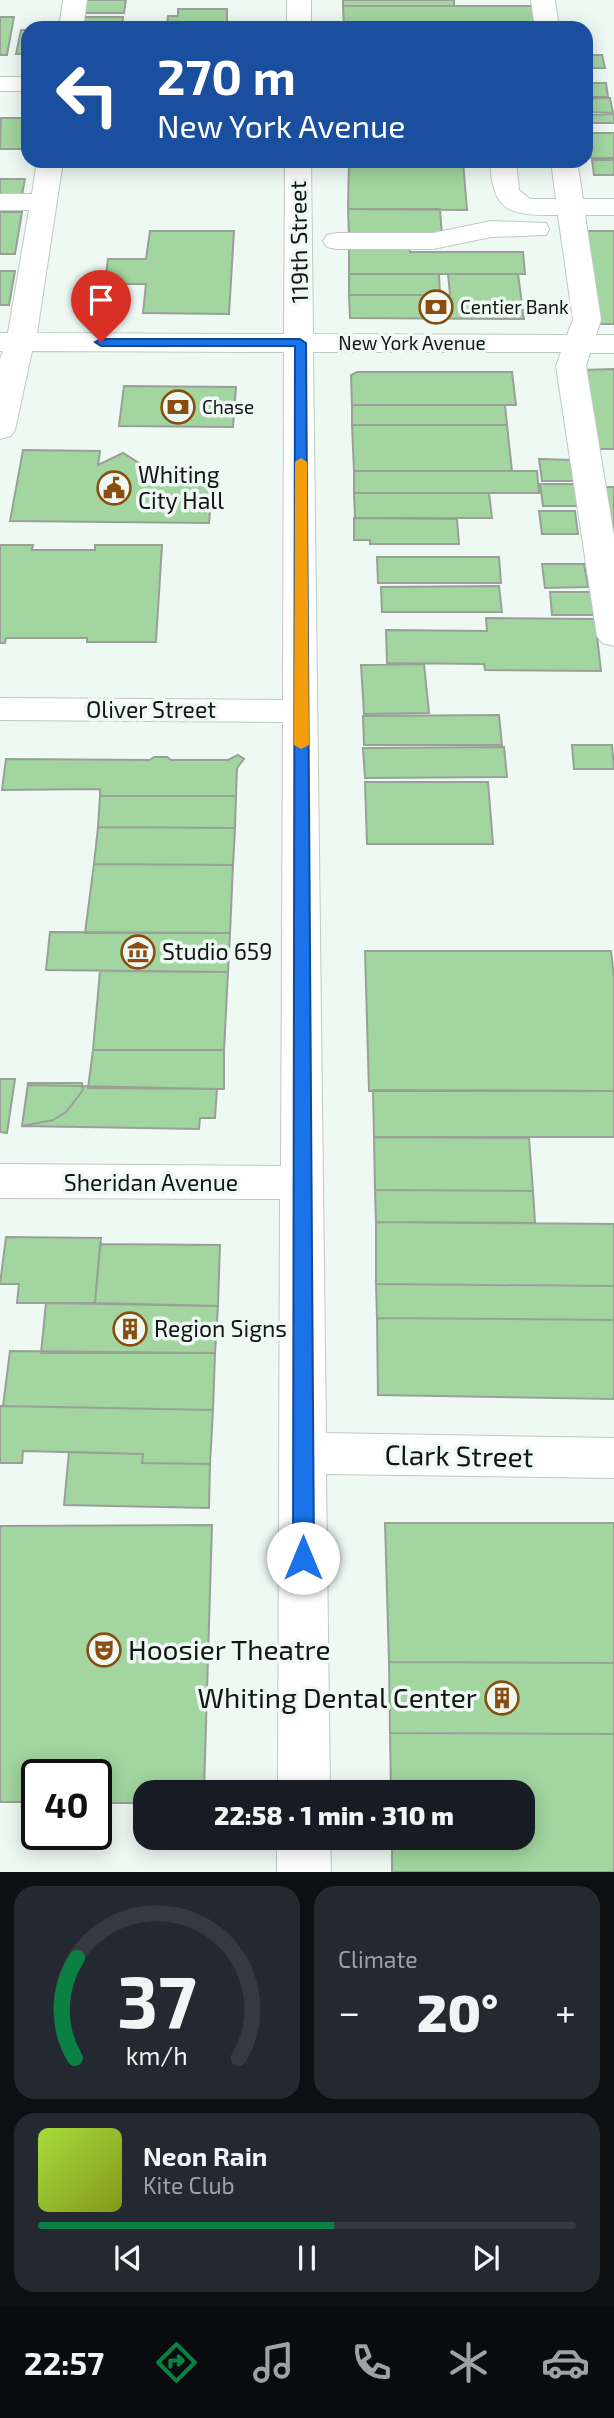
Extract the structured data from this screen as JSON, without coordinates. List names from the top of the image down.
{
  "streets": {
    "street": [
      "119th Street",
      "New York Avenue",
      "Oliver Street",
      "Sheridan Avenue",
      "Clark Street"
    ]
  },
  "crossings": [
    ["119th Street", "New York Avenue"],
    ["119th Street", "Oliver Street"],
    ["119th Street", "Sheridan Avenue"],
    ["119th Street", "Clark Street"]
  ],
  "places": {
    "bank": ["Centier Bank", "Chase"],
    "public building": ["Whiting City Hall"],
    "museum": ["Studio 659"],
    "building": ["Region Signs", "Whiting Dental Center"],
    "theatre": ["Hoosier Theatre"]
  },
  "page": {
    "turn": ["270 m", "New York Avenue"],
    "limit": "40",
    "trip": "22:58 · 1 min · 310 m",
    "tile": "Climate",
    "heat": ["−", "20°", "+"],
    "song": ["Neon Rain", "Kite Club"],
    "tabs": "22:57",
    "gauge": ["37", "km/h"]
  }
}
